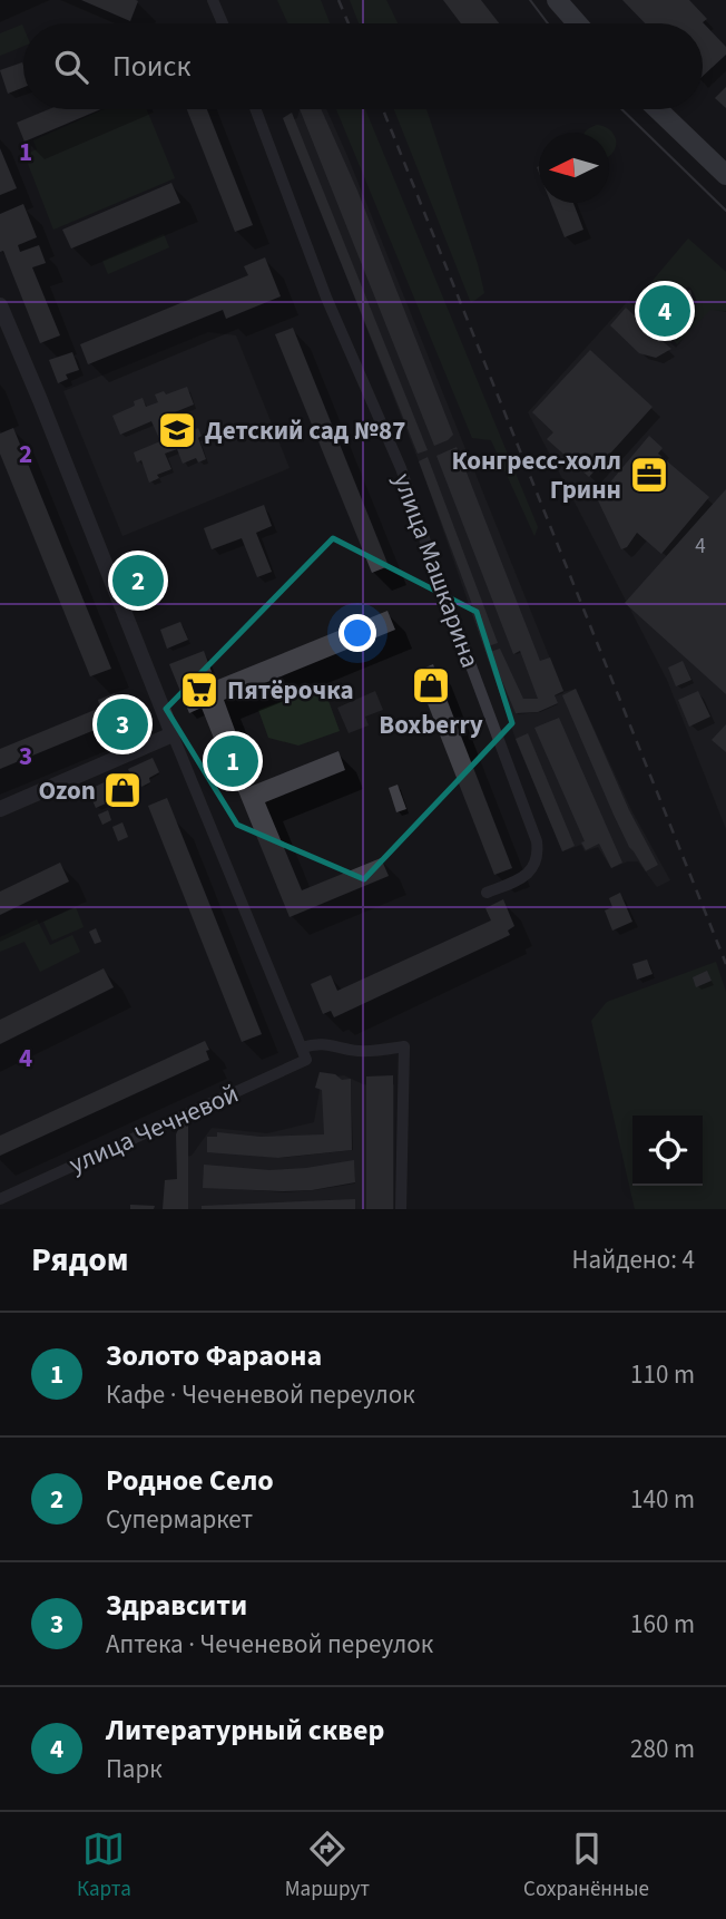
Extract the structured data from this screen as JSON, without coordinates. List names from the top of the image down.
{
  "streets": {
    "street": ["улица Машкарина", "улица Чечневой"]
  },
  "places": {
    "school or university": ["Детский сад №87"],
    "office": ["Конгресс-холл Гринн"],
    "shop": ["Boxberry", "Ozon"],
    "supermarket": ["Пятёрочка"]
  },
  "house_numbers": ["4"],
  "north": "left",
  "page": {
    "search": "Поиск",
    "pins": [
      "4",
      "2",
      "3",
      "1"
    ],
    "heading": ["Рядом", "Найдено: 4"],
    "list": [
      {
        "mark": "1",
        "name": "Золото Фараона",
        "note": "Кафе · Чеченевой переулок",
        "value": "110 m"
      },
      {
        "mark": "2",
        "name": "Родное Село",
        "note": "Супермаркет",
        "value": "140 m"
      },
      {
        "mark": "3",
        "name": "Здравсити",
        "note": "Аптека · Чеченевой переулок",
        "value": "160 m"
      },
      {
        "mark": "4",
        "name": "Литературный сквер",
        "note": "Парк",
        "value": "280 m"
      }
    ],
    "nav": ["Карта", "Маршрут", "Сохранённые"]
  },
  "grid": {
    "rows": [
      "1",
      "2",
      "3",
      "4"
    ]
  }
}
